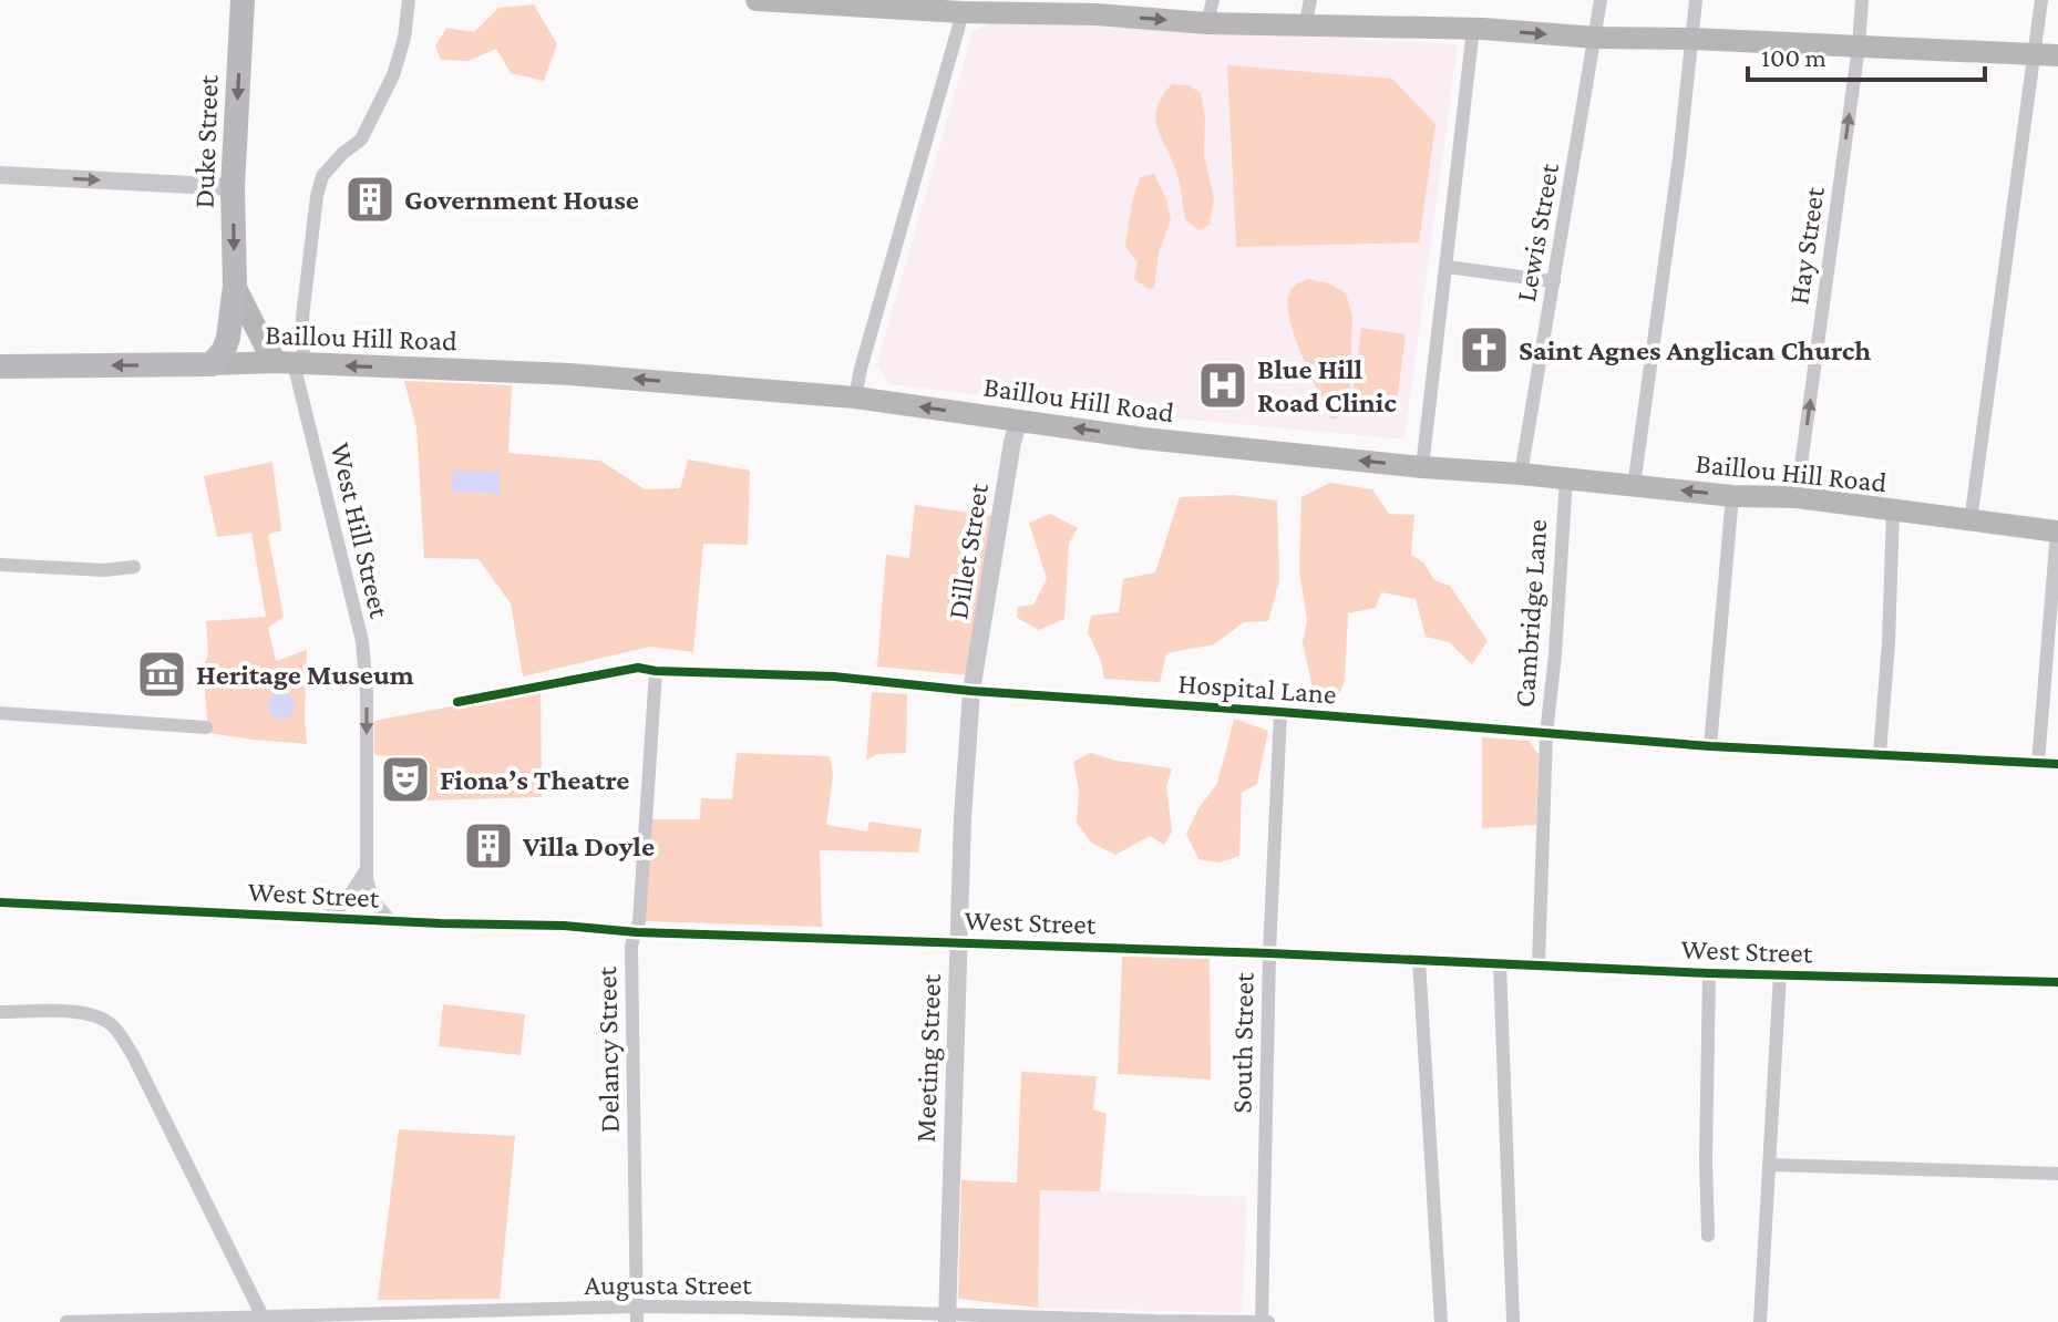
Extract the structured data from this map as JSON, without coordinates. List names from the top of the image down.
{
  "streets": {
    "highway": ["Duke Street"],
    "main road": ["Baillou Hill Road"],
    "street": [
      "Lewis Street",
      "Hay Street",
      "West Hill Street",
      "Dillet Street",
      "Cambridge Lane",
      "Hospital Lane",
      "West Street",
      "South Street",
      "Delancy Street",
      "Meeting Street",
      "Augusta Street"
    ]
  },
  "crossings": [
    ["Duke Street", "Baillou Hill Road"],
    ["Duke Street", "West Hill Street"],
    ["Lewis Street", "Baillou Hill Road"],
    ["Hay Street", "Baillou Hill Road"],
    ["Baillou Hill Road", "West Hill Street"],
    ["Baillou Hill Road", "Dillet Street"],
    ["Baillou Hill Road", "Cambridge Lane"],
    ["West Hill Street", "West Street"],
    ["Dillet Street", "Hospital Lane"],
    ["Dillet Street", "Meeting Street"],
    ["Cambridge Lane", "Hospital Lane"],
    ["Cambridge Lane", "West Street"],
    ["Hospital Lane", "South Street"],
    ["Hospital Lane", "Delancy Street"],
    ["Hospital Lane", "Meeting Street"],
    ["West Street", "South Street"],
    ["West Street", "Delancy Street"],
    ["West Street", "Meeting Street"],
    ["South Street", "Augusta Street"],
    ["Delancy Street", "Augusta Street"],
    ["Meeting Street", "Augusta Street"]
  ],
  "one_way": [
    "Duke Street",
    "Hay Street",
    "Baillou Hill Road",
    "West Hill Street"
  ],
  "places": {
    "building": ["Government House", "Villa Doyle"],
    "church": ["Saint Agnes Anglican Church"],
    "hospital": ["Blue Hill Road Clinic"],
    "museum": ["Heritage Museum"],
    "theatre": ["Fiona’s Theatre"]
  },
  "scale_bar": "100 m"
}
